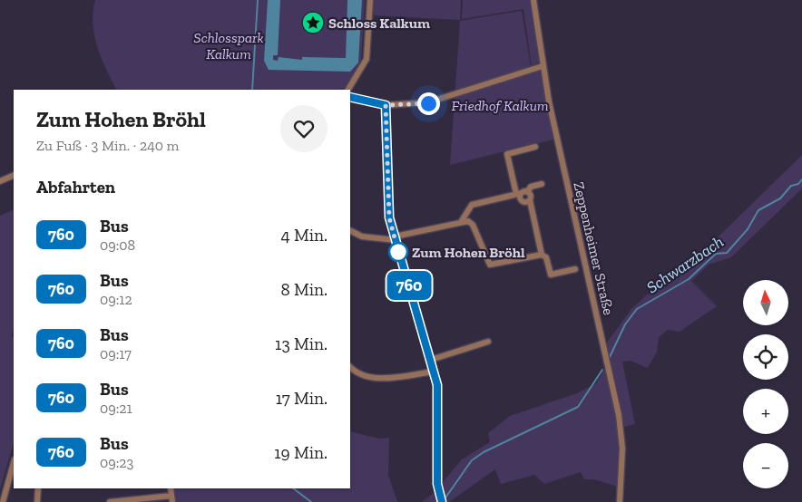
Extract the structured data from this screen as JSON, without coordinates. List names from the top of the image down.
{
  "streets": {
    "street": ["Zeppenheimer Straße"]
  },
  "water": ["Schwarzbach"],
  "parks": ["Schlosspark Kalkum", "Friedhof Kalkum"],
  "places": {
    "place": ["Schloss Kalkum"],
    "other": ["Zum Hohen Bröhl"]
  },
  "lines": ["bus line 760"],
  "north": "top",
  "page": {
    "on_map": "760",
    "heading": [
      ["Zum Hohen Bröhl", "Zu Fuß · 3 Min. · 240 m"],
      "Abfahrten"
    ],
    "list": [
      {
        "mark": "760",
        "name": "Bus",
        "note": "09:08",
        "value": "4 Min."
      },
      {
        "mark": "760",
        "name": "Bus",
        "note": "09:12",
        "value": "8 Min."
      },
      {
        "mark": "760",
        "name": "Bus",
        "note": "09:17",
        "value": "13 Min."
      },
      {
        "mark": "760",
        "name": "Bus",
        "note": "09:21",
        "value": "17 Min."
      },
      {
        "mark": "760",
        "name": "Bus",
        "note": "09:23",
        "value": "19 Min."
      }
    ],
    "map_buttons": ["+", "−"]
  }
}
